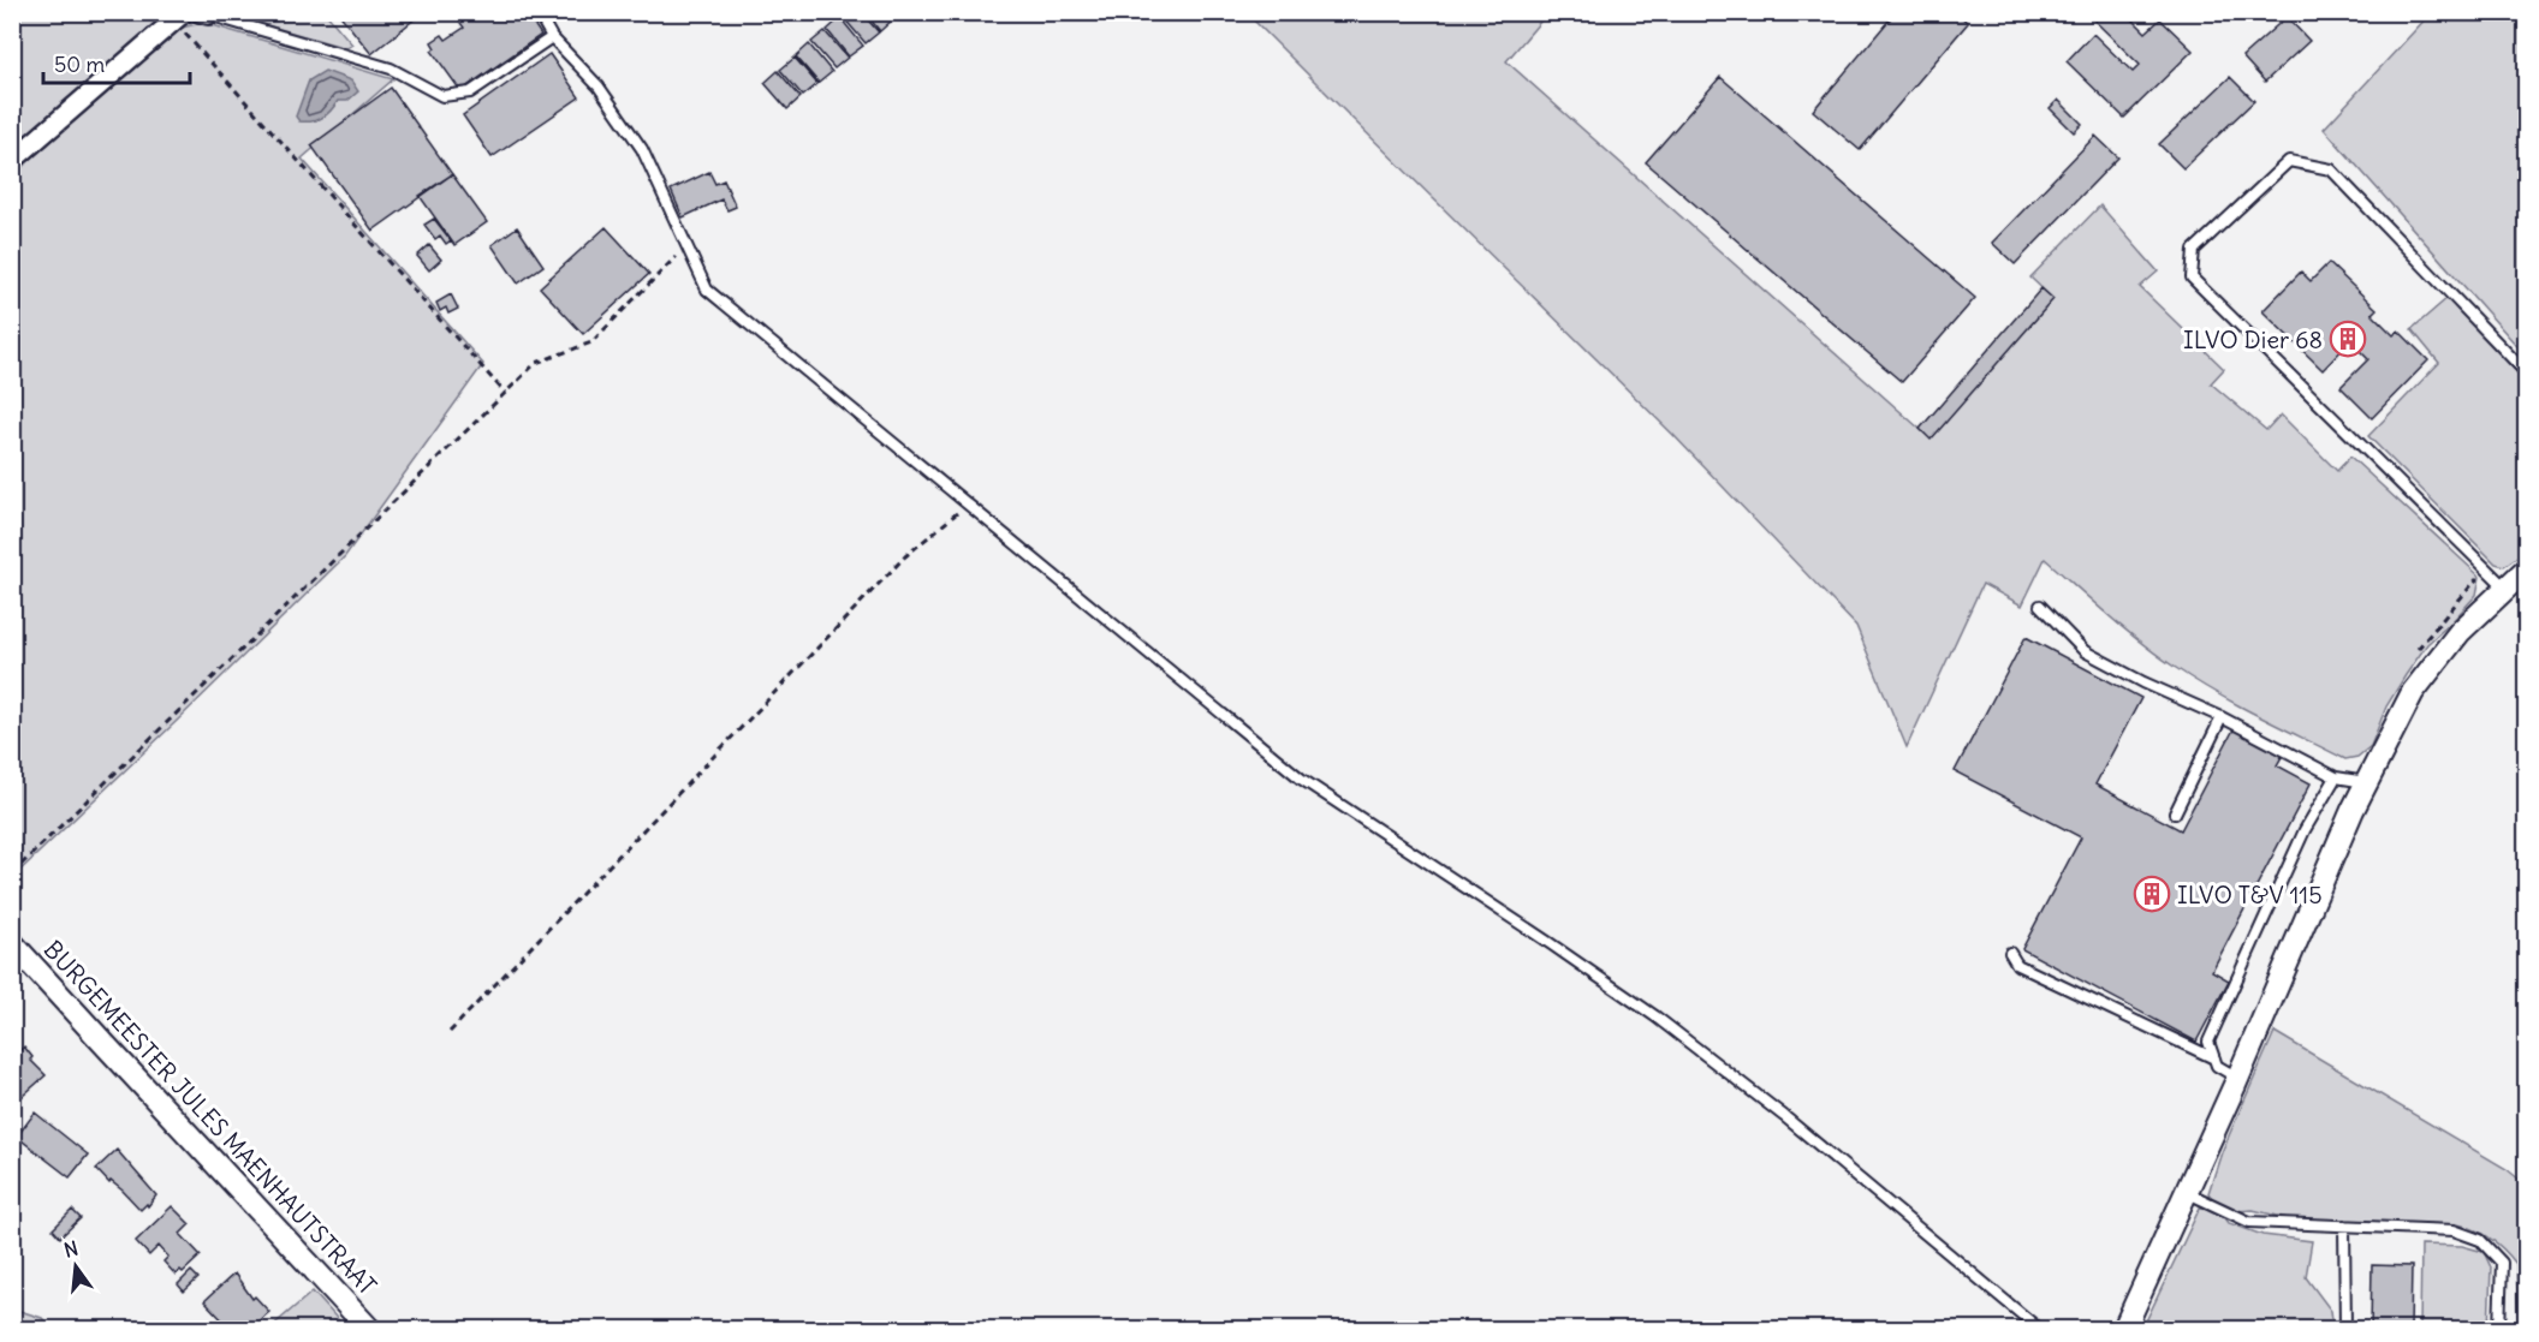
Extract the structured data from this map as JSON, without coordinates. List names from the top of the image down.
{
  "streets": {
    "street": ["BURGEMEESTER JULES MAENHAUTSTRAAT"]
  },
  "places": {
    "building": ["ILVO Dier 68", "ILVO T&V 115"]
  },
  "scale_bar": "50 m",
  "north": "top"
}
